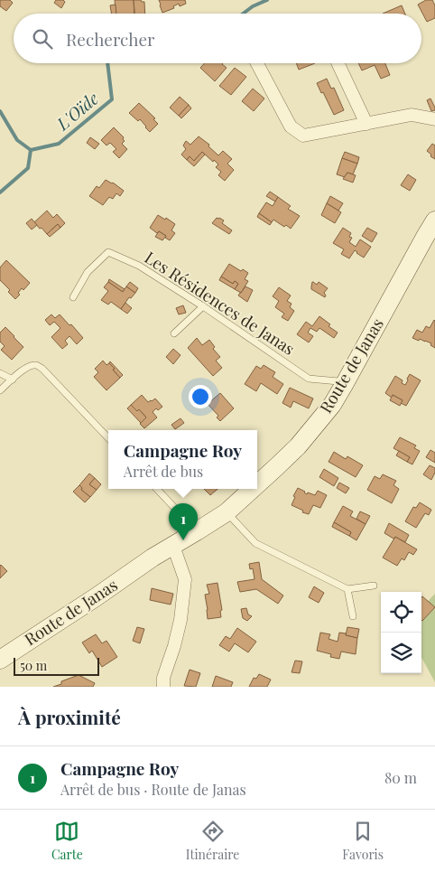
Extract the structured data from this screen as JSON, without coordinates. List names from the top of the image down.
{
  "streets": {
    "street": ["Route de Janas"],
    "lane": ["Les Résidences de Janas"]
  },
  "crossings": [
    ["Les Résidences de Janas", "Route de Janas"]
  ],
  "water": ["L'Oïde"],
  "scale_bar": "50 m",
  "page": {
    "search": "Rechercher",
    "popup": ["Campagne Roy", "Arrêt de bus"],
    "pins": "1",
    "scale": "50 m",
    "heading": "À proximité",
    "list": [
      {
        "mark": "1",
        "name": "Campagne Roy",
        "note": "Arrêt de bus · Route de Janas",
        "value": "80 m"
      }
    ],
    "nav": ["Carte", "Itinéraire", "Favoris"]
  }
}
